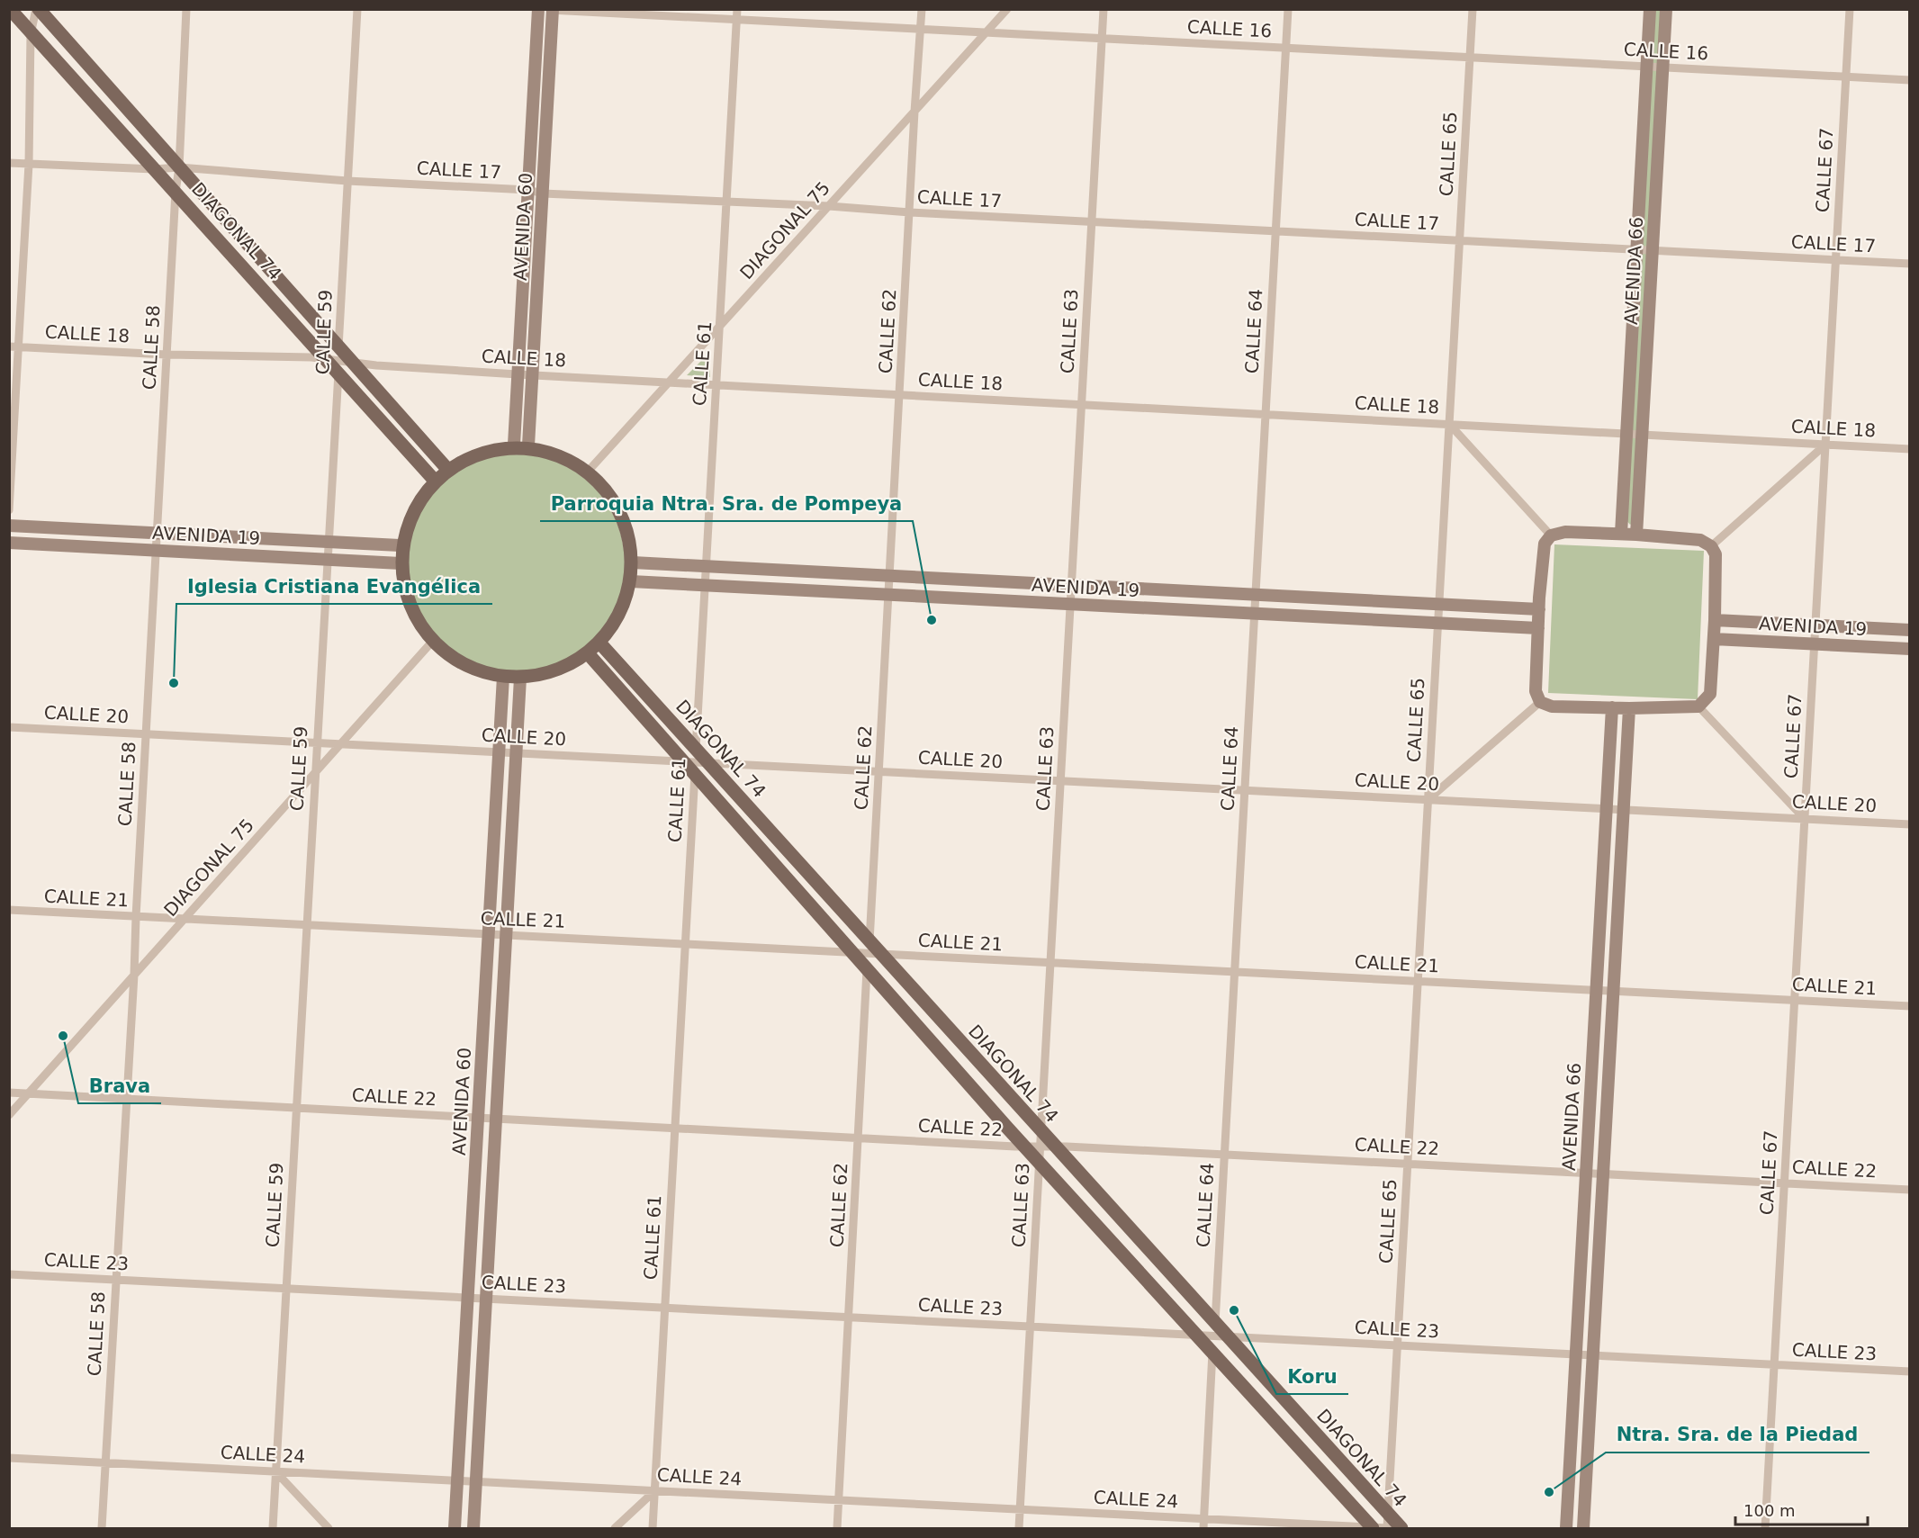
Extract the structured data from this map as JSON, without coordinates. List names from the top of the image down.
{
  "streets": {
    "main road": [
      "AVENIDA 60",
      "DIAGONAL 74",
      "AVENIDA 66",
      "AVENIDA 19"
    ],
    "street": [
      "CALLE 16",
      "CALLE 65",
      "CALLE 17",
      "CALLE 67",
      "DIAGONAL 75",
      "CALLE 62",
      "CALLE 63",
      "CALLE 64",
      "CALLE 59",
      "CALLE 18",
      "CALLE 58",
      "CALLE 61",
      "CALLE 20",
      "CALLE 21",
      "CALLE 22",
      "CALLE 23",
      "CALLE 24"
    ]
  },
  "crossings": [
    ["CALLE 16", "CALLE 65"],
    ["CALLE 16", "CALLE 67"],
    ["CALLE 16", "AVENIDA 60"],
    ["CALLE 16", "DIAGONAL 75"],
    ["CALLE 16", "AVENIDA 66"],
    ["CALLE 16", "CALLE 62"],
    ["CALLE 16", "CALLE 63"],
    ["CALLE 16", "CALLE 64"],
    ["CALLE 16", "CALLE 61"],
    ["CALLE 65", "CALLE 17"],
    ["CALLE 65", "DIAGONAL 74"],
    ["CALLE 65", "CALLE 18"],
    ["CALLE 65", "AVENIDA 19"],
    ["CALLE 65", "CALLE 20"],
    ["CALLE 65", "CALLE 21"],
    ["CALLE 65", "CALLE 22"],
    ["CALLE 65", "CALLE 23"],
    ["CALLE 65", "CALLE 24"],
    ["CALLE 17", "CALLE 67"],
    ["CALLE 17", "AVENIDA 60"],
    ["CALLE 17", "DIAGONAL 75"],
    ["CALLE 17", "DIAGONAL 74"],
    ["CALLE 17", "AVENIDA 66"],
    ["CALLE 17", "CALLE 62"],
    ["CALLE 17", "CALLE 63"],
    ["CALLE 17", "CALLE 64"],
    ["CALLE 17", "CALLE 59"],
    ["CALLE 17", "CALLE 58"],
    ["CALLE 17", "CALLE 61"],
    ["CALLE 67", "CALLE 18"],
    ["CALLE 67", "AVENIDA 19"],
    ["CALLE 67", "CALLE 20"],
    ["CALLE 67", "CALLE 21"],
    ["CALLE 67", "CALLE 22"],
    ["CALLE 67", "CALLE 23"],
    ["AVENIDA 60", "CALLE 18"],
    ["AVENIDA 60", "CALLE 20"],
    ["AVENIDA 60", "CALLE 21"],
    ["AVENIDA 60", "CALLE 22"],
    ["AVENIDA 60", "CALLE 23"],
    ["AVENIDA 60", "CALLE 24"],
    ["DIAGONAL 75", "CALLE 62"],
    ["DIAGONAL 75", "CALLE 59"],
    ["DIAGONAL 75", "CALLE 18"],
    ["DIAGONAL 75", "CALLE 58"],
    ["DIAGONAL 75", "CALLE 61"],
    ["DIAGONAL 75", "CALLE 20"],
    ["DIAGONAL 75", "CALLE 21"],
    ["DIAGONAL 75", "CALLE 22"],
    ["DIAGONAL 74", "CALLE 62"],
    ["DIAGONAL 74", "CALLE 63"],
    ["DIAGONAL 74", "CALLE 64"],
    ["DIAGONAL 74", "CALLE 59"],
    ["DIAGONAL 74", "CALLE 18"],
    ["DIAGONAL 74", "CALLE 58"],
    ["DIAGONAL 74", "CALLE 61"],
    ["DIAGONAL 74", "CALLE 20"],
    ["DIAGONAL 74", "CALLE 21"],
    ["DIAGONAL 74", "CALLE 22"],
    ["DIAGONAL 74", "CALLE 23"],
    ["DIAGONAL 74", "CALLE 24"],
    ["AVENIDA 66", "CALLE 18"],
    ["AVENIDA 66", "CALLE 20"],
    ["AVENIDA 66", "CALLE 21"],
    ["AVENIDA 66", "CALLE 22"],
    ["AVENIDA 66", "CALLE 23"],
    ["CALLE 62", "CALLE 18"],
    ["CALLE 62", "AVENIDA 19"],
    ["CALLE 62", "CALLE 20"],
    ["CALLE 62", "CALLE 21"],
    ["CALLE 62", "CALLE 22"],
    ["CALLE 62", "CALLE 23"],
    ["CALLE 62", "CALLE 24"],
    ["CALLE 63", "CALLE 18"],
    ["CALLE 63", "AVENIDA 19"],
    ["CALLE 63", "CALLE 20"],
    ["CALLE 63", "CALLE 21"],
    ["CALLE 63", "CALLE 22"],
    ["CALLE 63", "CALLE 23"],
    ["CALLE 63", "CALLE 24"],
    ["CALLE 64", "CALLE 18"],
    ["CALLE 64", "AVENIDA 19"],
    ["CALLE 64", "CALLE 20"],
    ["CALLE 64", "CALLE 21"],
    ["CALLE 64", "CALLE 22"],
    ["CALLE 64", "CALLE 23"],
    ["CALLE 64", "CALLE 24"],
    ["CALLE 59", "CALLE 18"],
    ["CALLE 59", "AVENIDA 19"],
    ["CALLE 59", "CALLE 20"],
    ["CALLE 59", "CALLE 21"],
    ["CALLE 59", "CALLE 22"],
    ["CALLE 59", "CALLE 23"],
    ["CALLE 59", "CALLE 24"],
    ["CALLE 18", "CALLE 58"],
    ["CALLE 18", "CALLE 61"],
    ["CALLE 58", "AVENIDA 19"],
    ["CALLE 58", "CALLE 20"],
    ["CALLE 58", "CALLE 21"],
    ["CALLE 58", "CALLE 22"],
    ["CALLE 58", "CALLE 23"],
    ["CALLE 58", "CALLE 24"],
    ["CALLE 61", "AVENIDA 19"],
    ["CALLE 61", "CALLE 20"],
    ["CALLE 61", "CALLE 21"],
    ["CALLE 61", "CALLE 22"],
    ["CALLE 61", "CALLE 23"],
    ["CALLE 61", "CALLE 24"]
  ],
  "places": [
    "Parroquia Ntra. Sra. de Pompeya",
    "Iglesia Cristiana Evangélica",
    "Brava",
    "Koru",
    "Ntra. Sra. de la Piedad"
  ],
  "scale_bar": "100 m"
}
